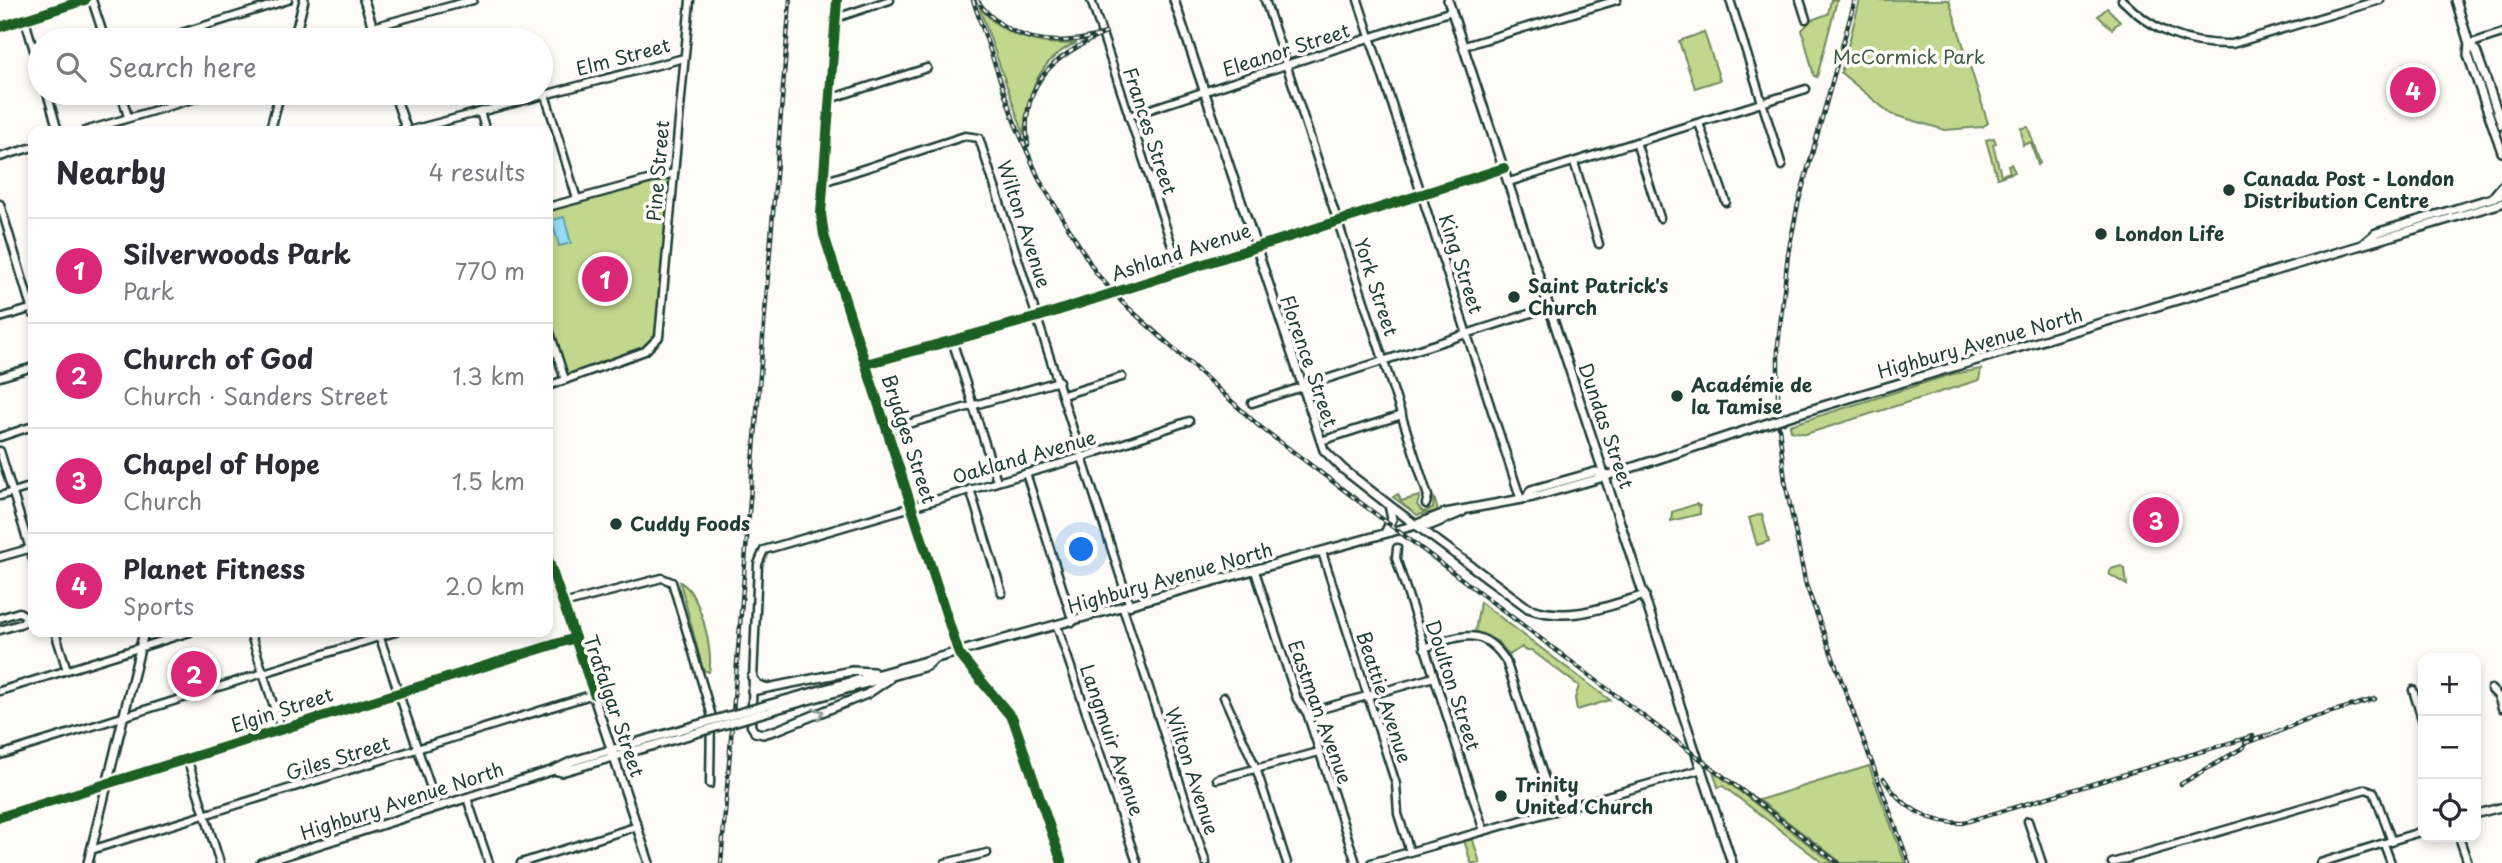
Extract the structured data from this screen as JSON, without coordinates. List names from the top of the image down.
{
  "streets": {
    "main road": [
      "Highbury Avenue North",
      "Florence Street",
      "Dundas Street",
      "Trafalgar Street"
    ],
    "street": [
      "Eleanor Street",
      "Elm Street",
      "Frances Street",
      "Pine Street",
      "Wilton Avenue",
      "Ashland Avenue",
      "King Street",
      "York Street",
      "Brydges Street",
      "Oakland Avenue",
      "Doulton Street",
      "Beattie Avenue",
      "Elgin Street",
      "Eastman Avenue",
      "Langmuir Avenue",
      "Giles Street"
    ]
  },
  "crossings": [
    ["Eleanor Street", "Frances Street"],
    ["Eleanor Street", "King Street"],
    ["Eleanor Street", "York Street"],
    ["Eleanor Street", "Florence Street"],
    ["Eleanor Street", "Dundas Street"],
    ["Elm Street", "Pine Street"],
    ["Frances Street", "Ashland Avenue"],
    ["Wilton Avenue", "Ashland Avenue"],
    ["Wilton Avenue", "Highbury Avenue North"],
    ["Wilton Avenue", "Brydges Street"],
    ["Wilton Avenue", "Oakland Avenue"],
    ["Ashland Avenue", "King Street"],
    ["Ashland Avenue", "York Street"],
    ["Ashland Avenue", "Florence Street"],
    ["Ashland Avenue", "Dundas Street"],
    ["Ashland Avenue", "Brydges Street"],
    ["King Street", "Highbury Avenue North"],
    ["Highbury Avenue North", "Florence Street"],
    ["Highbury Avenue North", "Dundas Street"],
    ["Highbury Avenue North", "Brydges Street"],
    ["Highbury Avenue North", "Beattie Avenue"],
    ["Highbury Avenue North", "Trafalgar Street"],
    ["Highbury Avenue North", "Eastman Avenue"],
    ["Highbury Avenue North", "Langmuir Avenue"],
    ["Florence Street", "Dundas Street"],
    ["Brydges Street", "Oakland Avenue"],
    ["Trafalgar Street", "Elgin Street"],
    ["Trafalgar Street", "Giles Street"]
  ],
  "parks": ["McCormick Park"],
  "places": [
    "Canada Post - London Distribution Centre",
    "London Life",
    "Saint Patrick's Church",
    "Académie de la Tamise",
    "Cuddy Foods",
    "Trinity United Church"
  ],
  "page": {
    "search": "Search here",
    "pins": [
      "4",
      "1",
      "3",
      "2"
    ],
    "heading": ["Nearby", "4 results"],
    "list": [
      {
        "mark": "1",
        "name": "Silverwoods Park",
        "note": "Park",
        "value": "770 m"
      },
      {
        "mark": "2",
        "name": "Church of God",
        "note": "Church · Sanders Street",
        "value": "1.3 km"
      },
      {
        "mark": "3",
        "name": "Chapel of Hope",
        "note": "Church",
        "value": "1.5 km"
      },
      {
        "mark": "4",
        "name": "Planet Fitness",
        "note": "Sports",
        "value": "2.0 km"
      }
    ],
    "map_buttons": ["+", "−"]
  }
}
